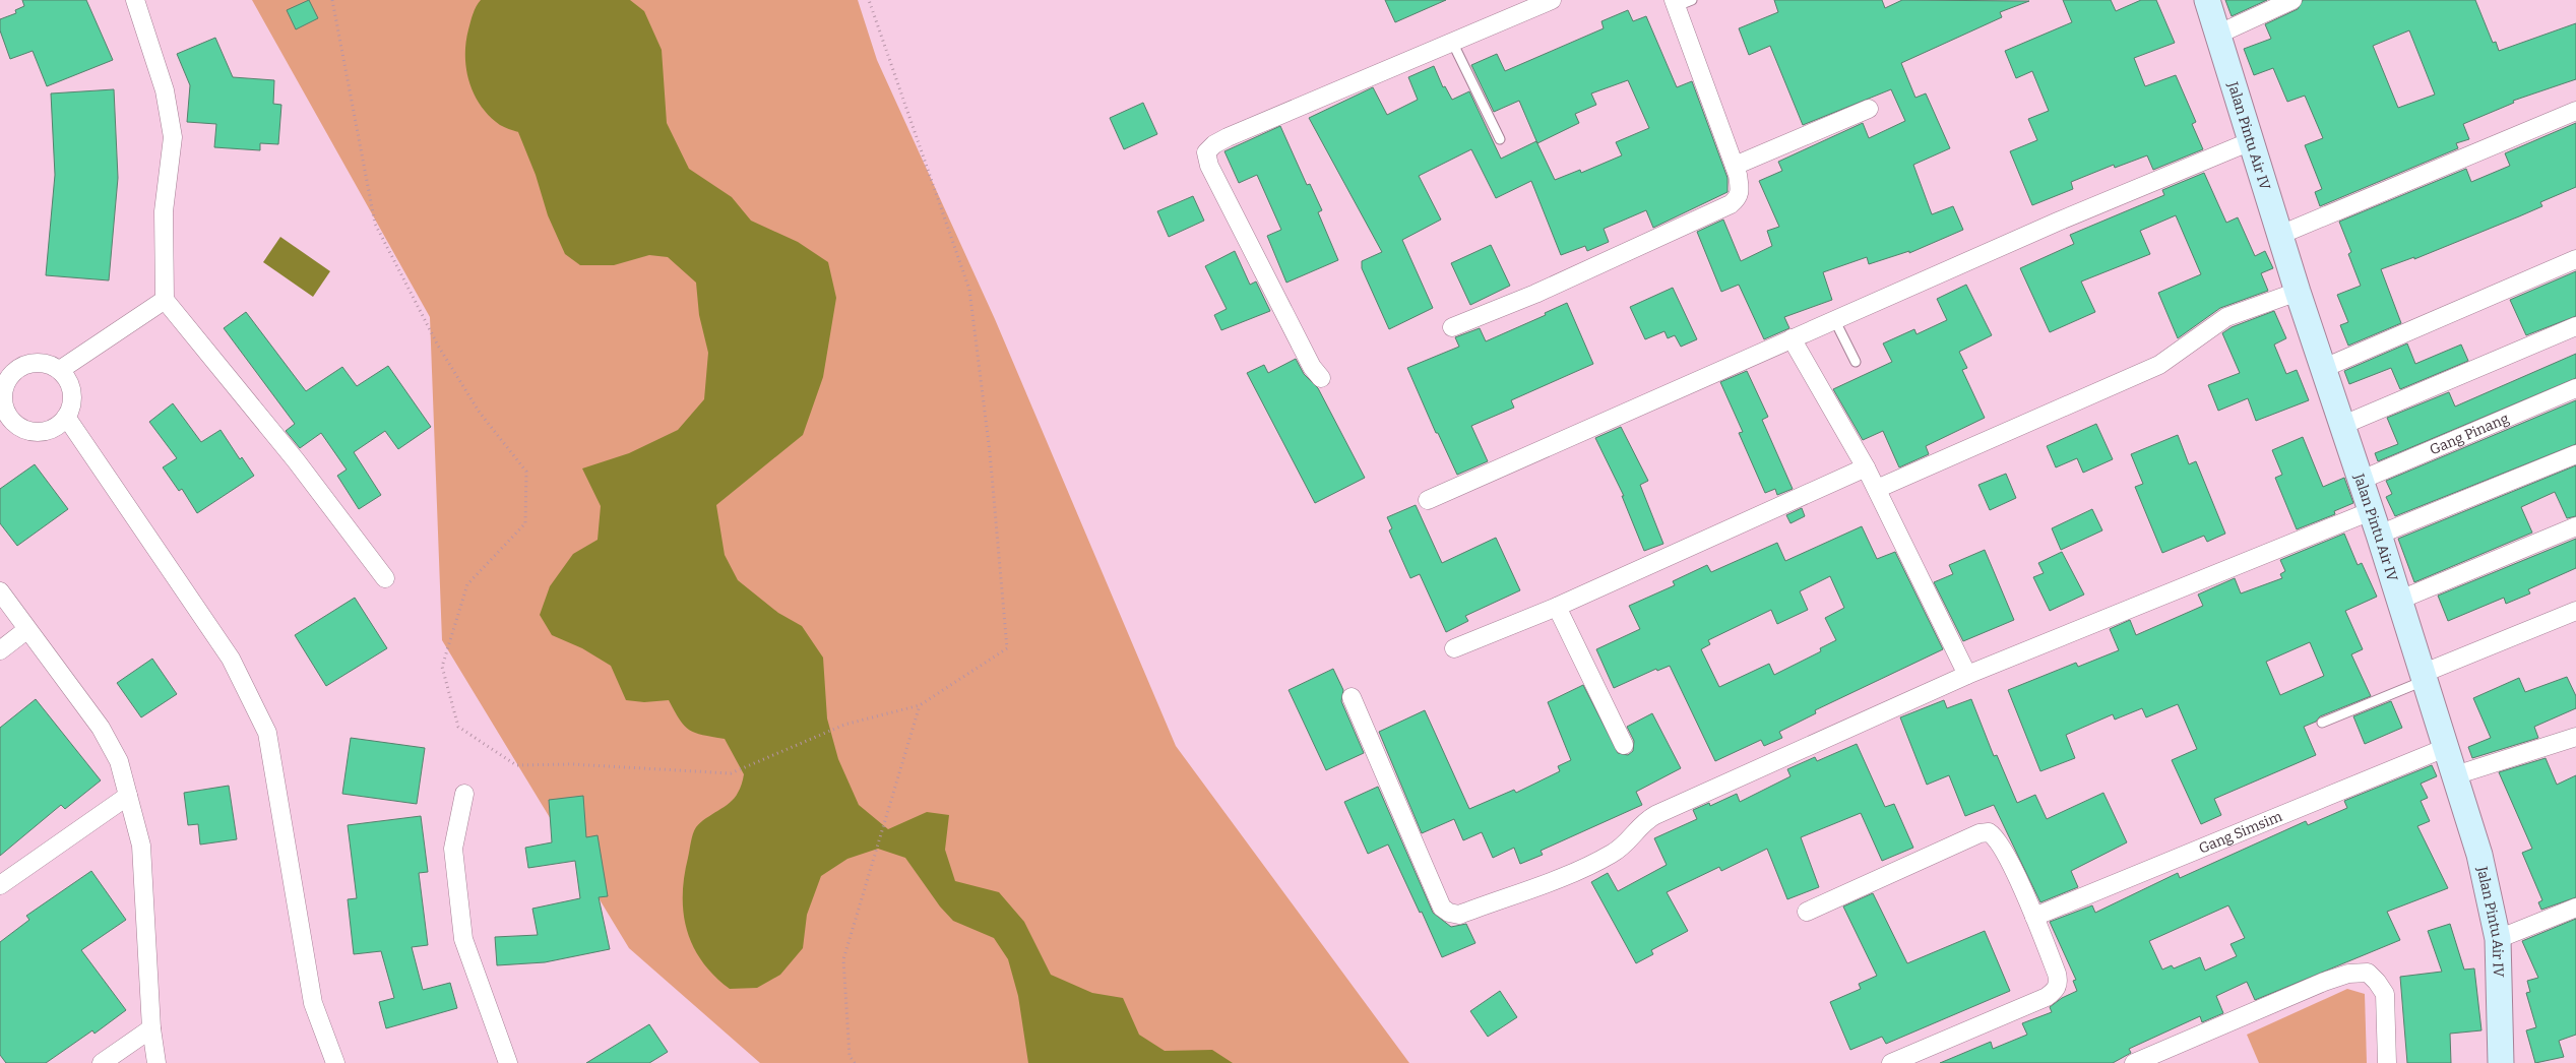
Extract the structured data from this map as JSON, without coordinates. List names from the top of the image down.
{
  "streets": {
    "main road": ["Jalan Pintu Air IV"],
    "street": ["Gang Pinang", "Gang Simsim"]
  },
  "crossings": [
    ["Jalan Pintu Air IV", "Gang Pinang"],
    ["Jalan Pintu Air IV", "Gang Simsim"]
  ]
}
